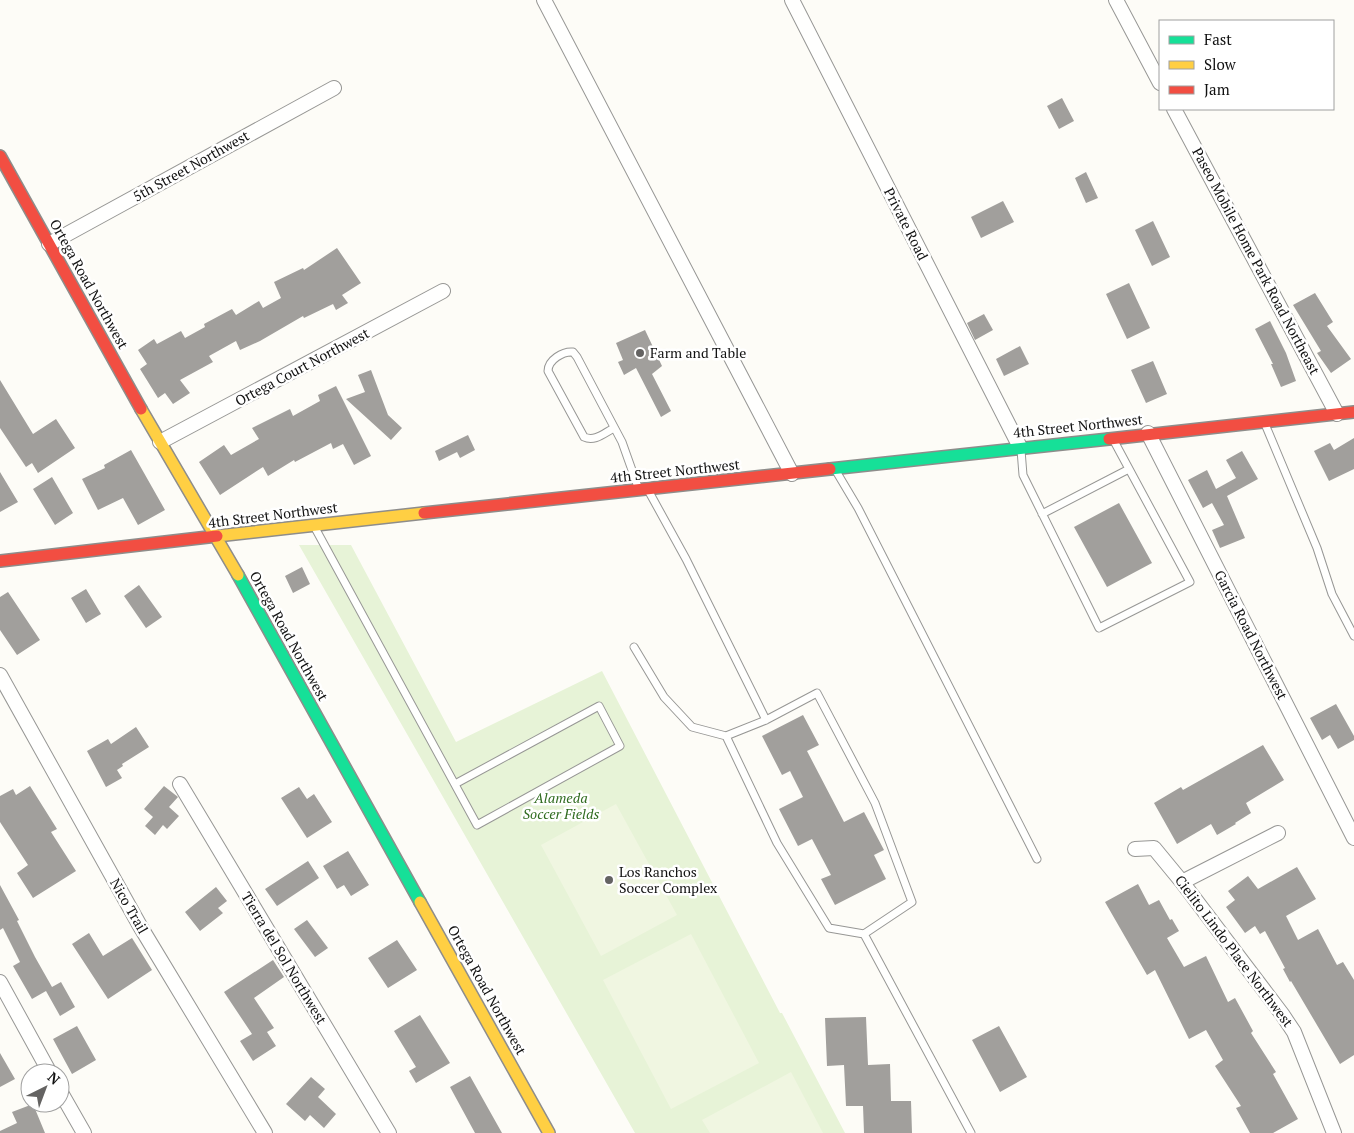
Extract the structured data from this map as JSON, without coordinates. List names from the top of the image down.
{
  "streets": {
    "main road": ["Ortega Road Northwest", "4th Street Northwest"],
    "street": [
      "5th Street Northwest",
      "Private Road",
      "Paseo Mobile Home Park Road Northeast",
      "Ortega Court Northwest",
      "Garcia Road Northwest",
      "Nico Trail",
      "Cielito Lindo Place Northwest",
      "Tierra del Sol Northwest"
    ]
  },
  "crossings": [
    ["5th Street Northwest", "Ortega Road Northwest"],
    ["Private Road", "4th Street Northwest"],
    ["Paseo Mobile Home Park Road Northeast", "4th Street Northwest"],
    ["Ortega Road Northwest", "Ortega Court Northwest"],
    ["Ortega Road Northwest", "4th Street Northwest"],
    ["4th Street Northwest", "Garcia Road Northwest"]
  ],
  "parks": ["Alameda Soccer Fields"],
  "places": ["Farm and Table", "Los Ranchos Soccer Complex"],
  "legend": ["Fast", "Slow", "Jam"],
  "north": "top right"
}
